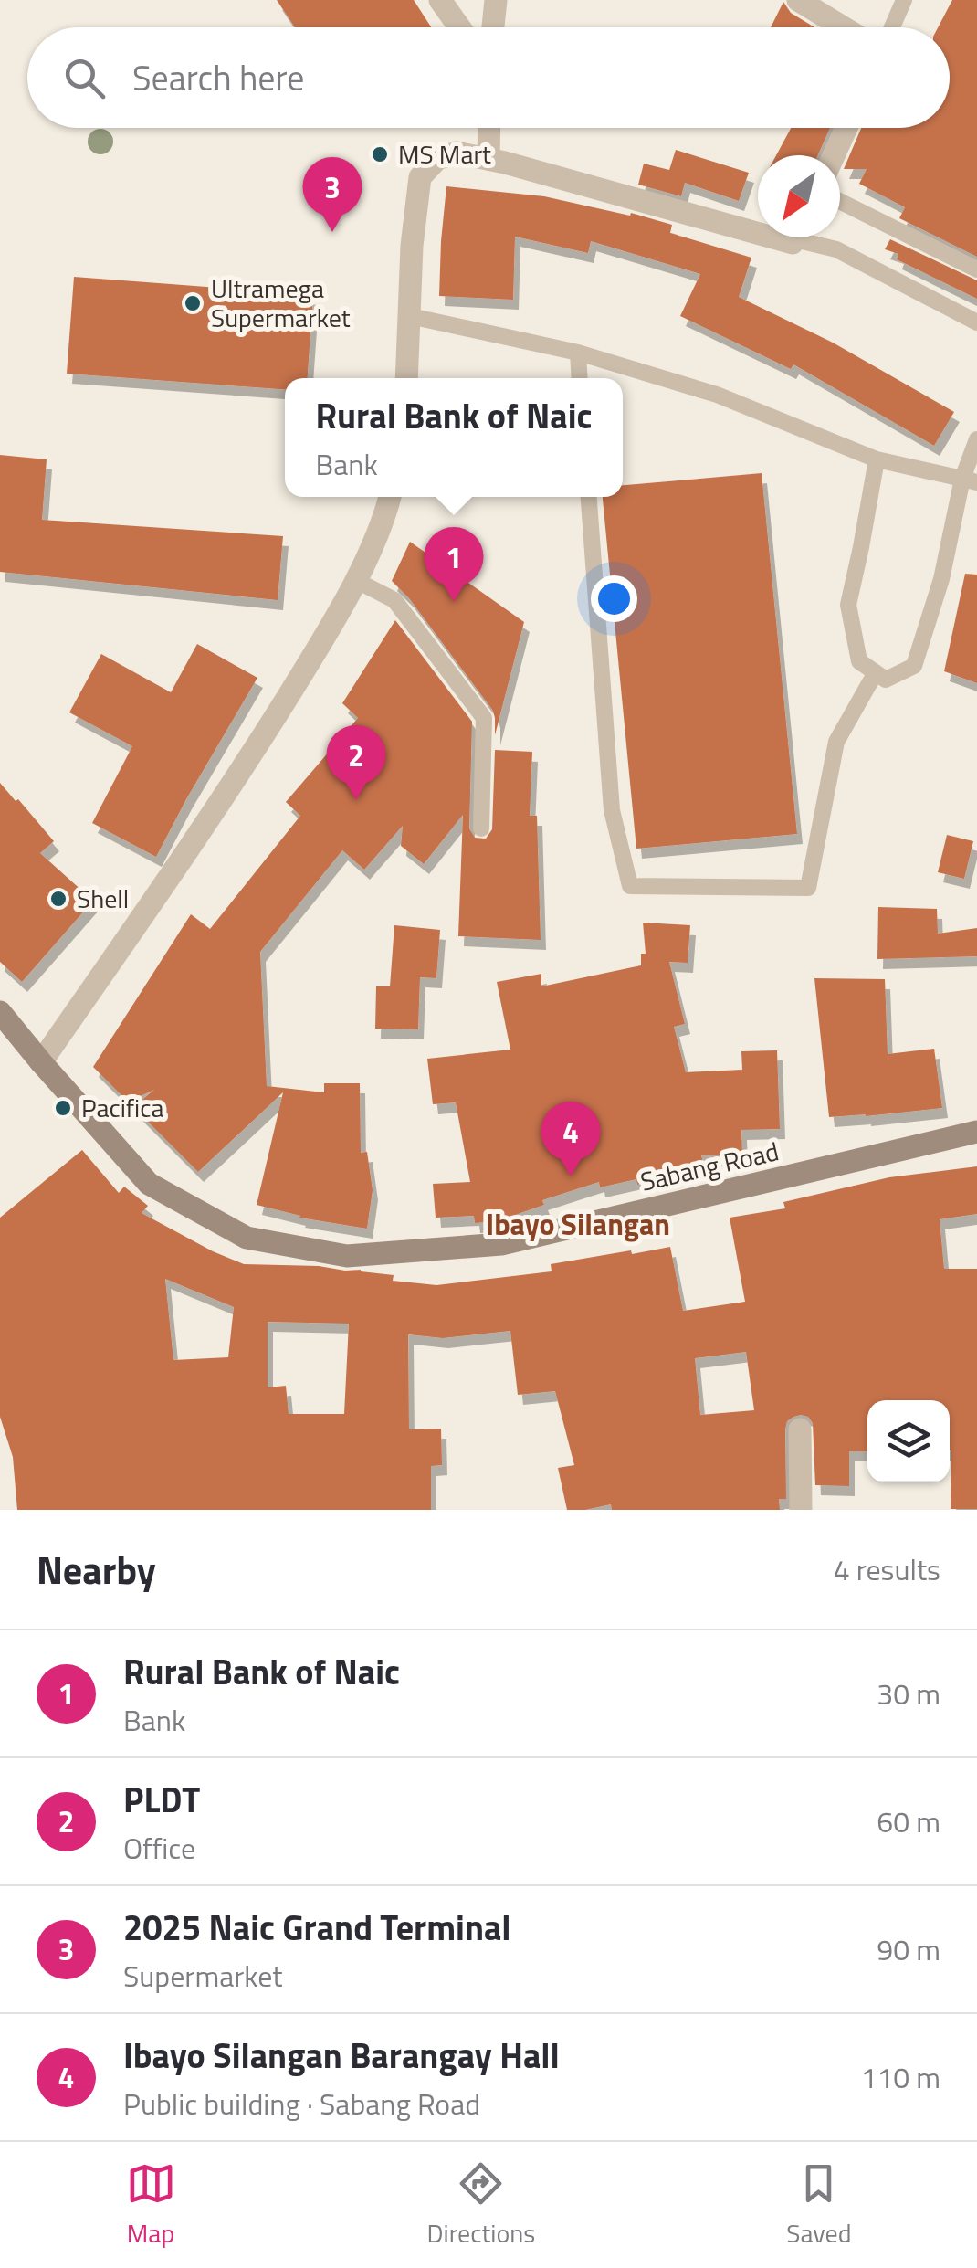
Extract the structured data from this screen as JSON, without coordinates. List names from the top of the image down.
{
  "streets": {
    "main road": ["Sabang Road"]
  },
  "districts": ["Ibayo Silangan"],
  "places": [
    "MS Mart",
    "Ultramega Supermarket",
    "Shell",
    "Pacifica"
  ],
  "north": "bottom left",
  "page": {
    "search": "Search here",
    "pins": [
      "3",
      "1",
      "2",
      "4"
    ],
    "popup": ["Rural Bank of Naic", "Bank"],
    "heading": ["Nearby", "4 results"],
    "list": [
      {
        "mark": "1",
        "name": "Rural Bank of Naic",
        "note": "Bank",
        "value": "30 m"
      },
      {
        "mark": "2",
        "name": "PLDT",
        "note": "Office",
        "value": "60 m"
      },
      {
        "mark": "3",
        "name": "2025 Naic Grand Terminal",
        "note": "Supermarket",
        "value": "90 m"
      },
      {
        "mark": "4",
        "name": "Ibayo Silangan Barangay Hall",
        "note": "Public building · Sabang Road",
        "value": "110 m"
      }
    ],
    "nav": ["Map", "Directions", "Saved"]
  }
}
